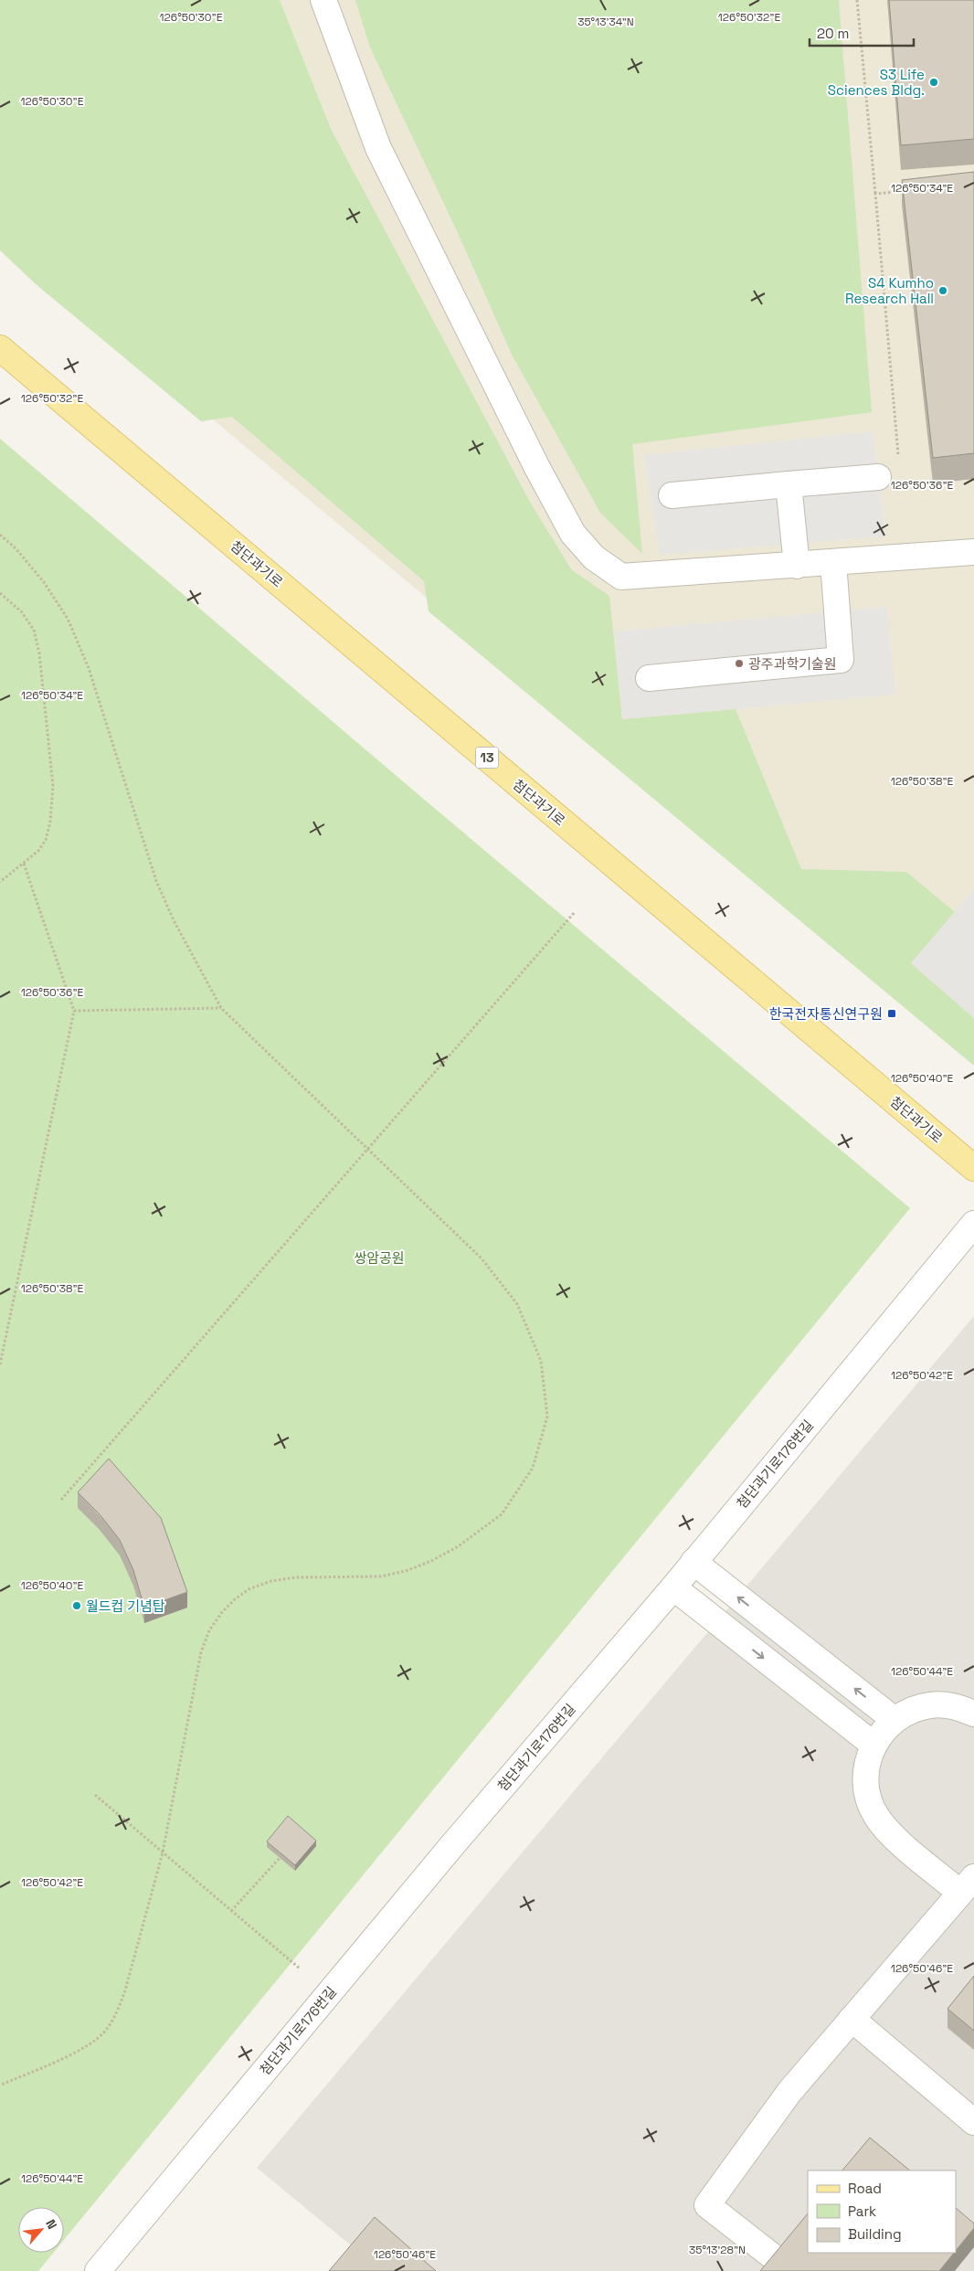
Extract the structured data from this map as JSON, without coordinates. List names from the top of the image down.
{
  "streets": {
    "main road": ["첨단과기로", "13"],
    "street": ["첨단과기로176번길"]
  },
  "parks": ["쌍암공원"],
  "places": {
    "other": [
      "S3 Life Sciences Bldg.",
      "S4 Kumho Research Hall",
      "광주과학기술원",
      "월드컵 기념탑"
    ],
    "transit": ["한국전자통신연구원"]
  },
  "legend": ["Road", "Park", "Building"],
  "scale_bar": "20 m",
  "north": "top right",
  "coordinates": [
    "126°50'30\"E",
    "126°50'32\"E",
    "35°13'34\"N",
    "126°50'34\"E",
    "126°50'36\"E",
    "126°50'38\"E",
    "126°50'40\"E",
    "126°50'42\"E",
    "126°50'44\"E",
    "126°50'46\"E",
    "35°13'28\"N"
  ]
}
